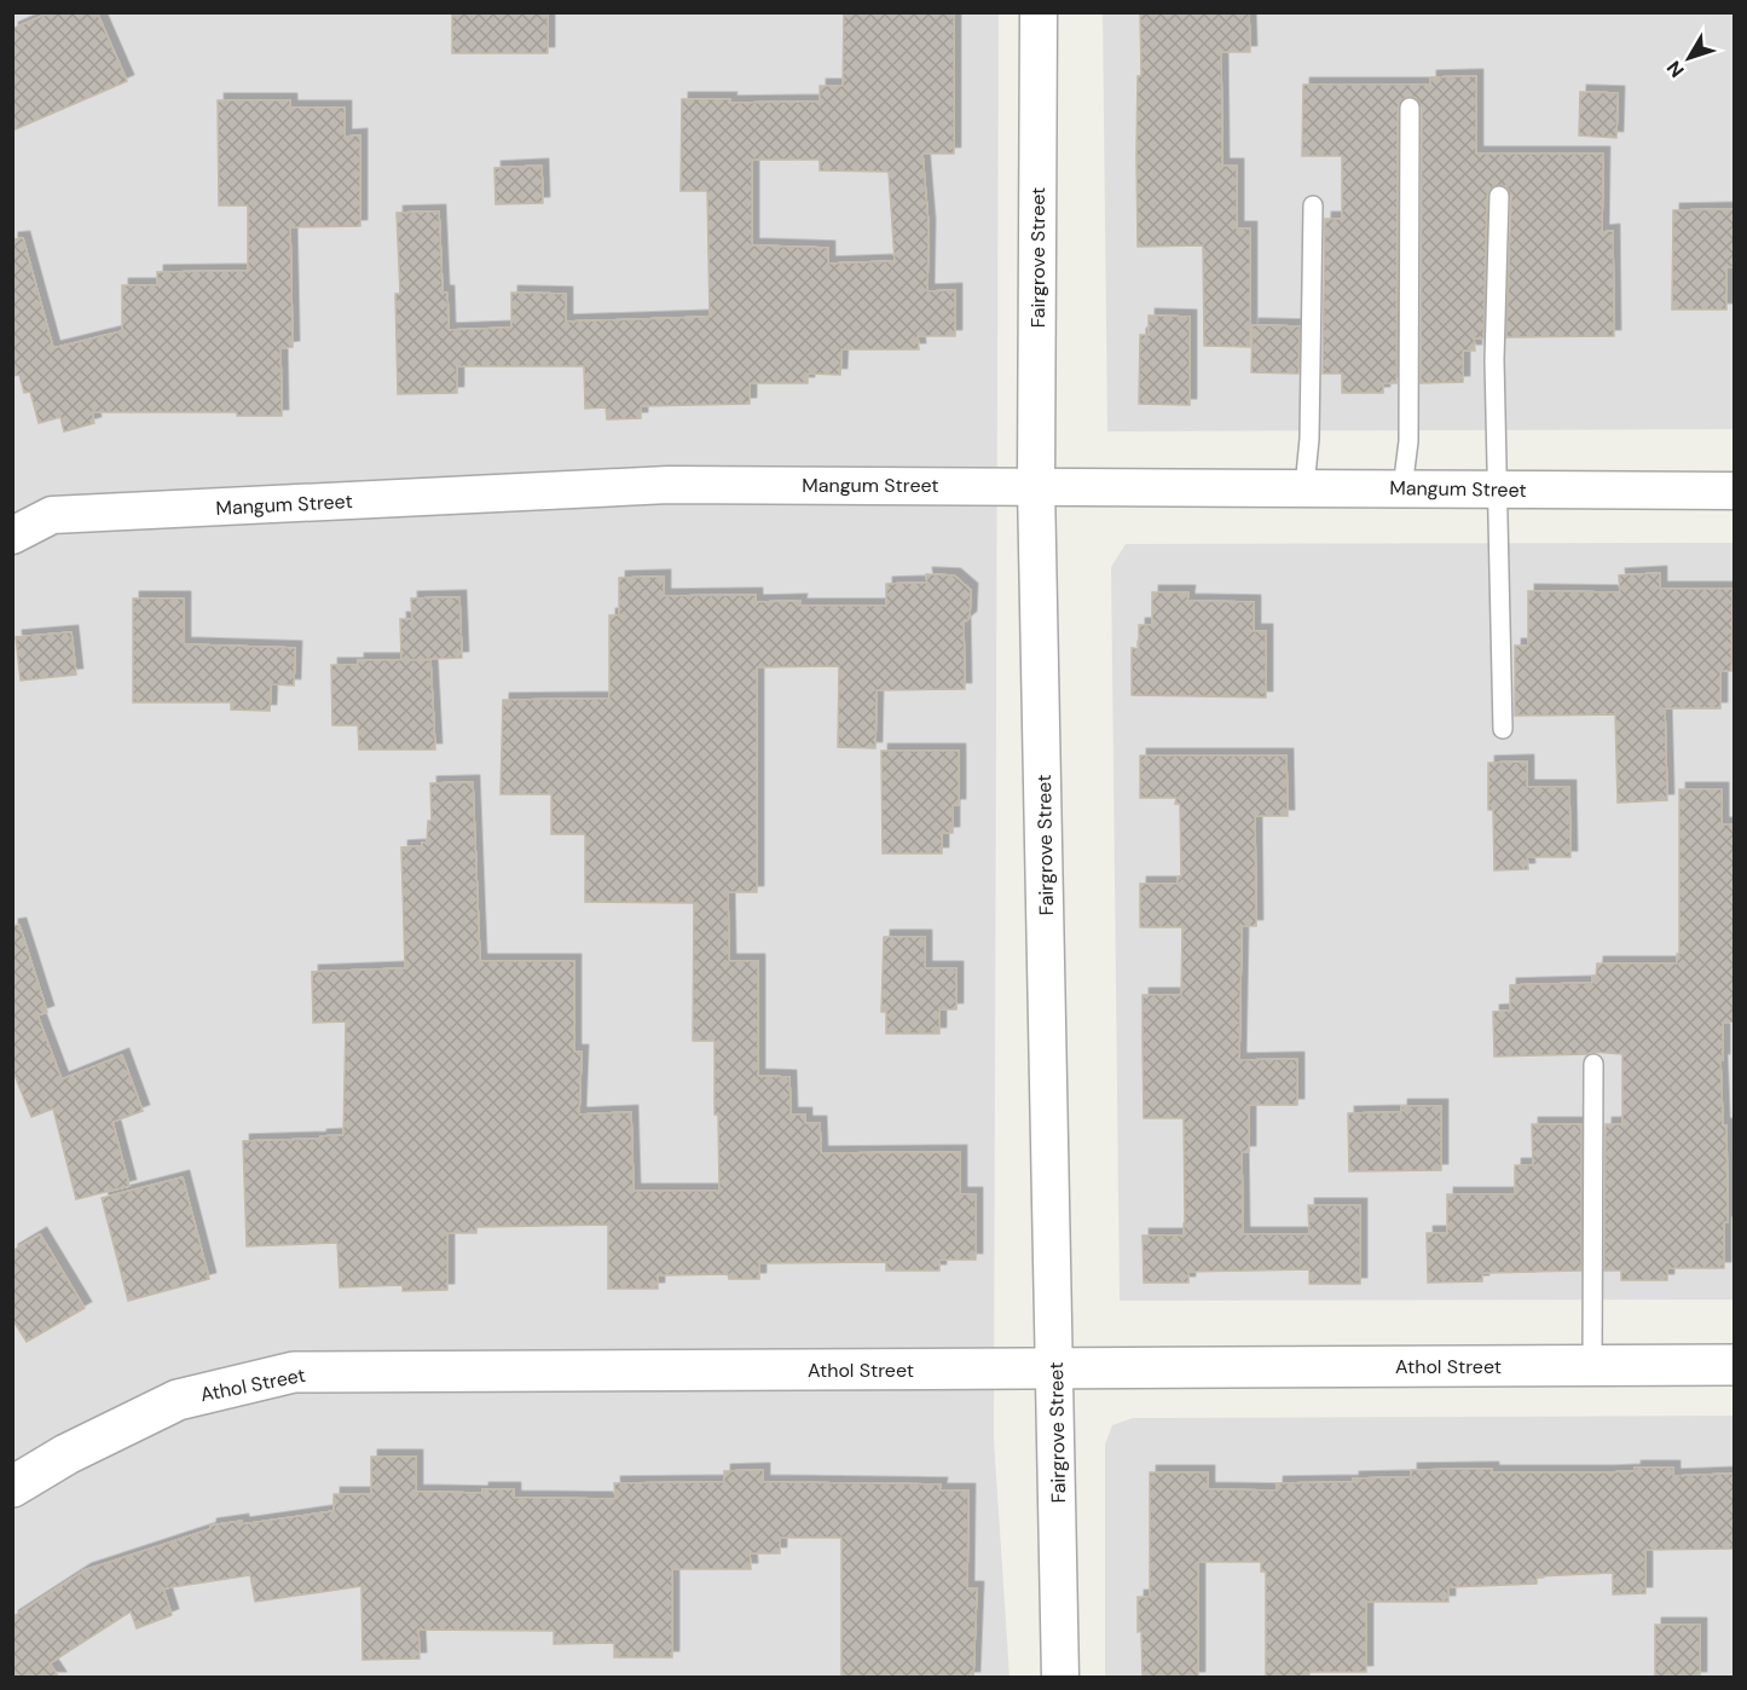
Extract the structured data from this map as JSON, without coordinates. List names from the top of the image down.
{
  "streets": {
    "street": ["Fairgrove Street", "Mangum Street", "Athol Street"]
  },
  "crossings": [
    ["Fairgrove Street", "Mangum Street"],
    ["Fairgrove Street", "Athol Street"]
  ],
  "north": "bottom left"
}
